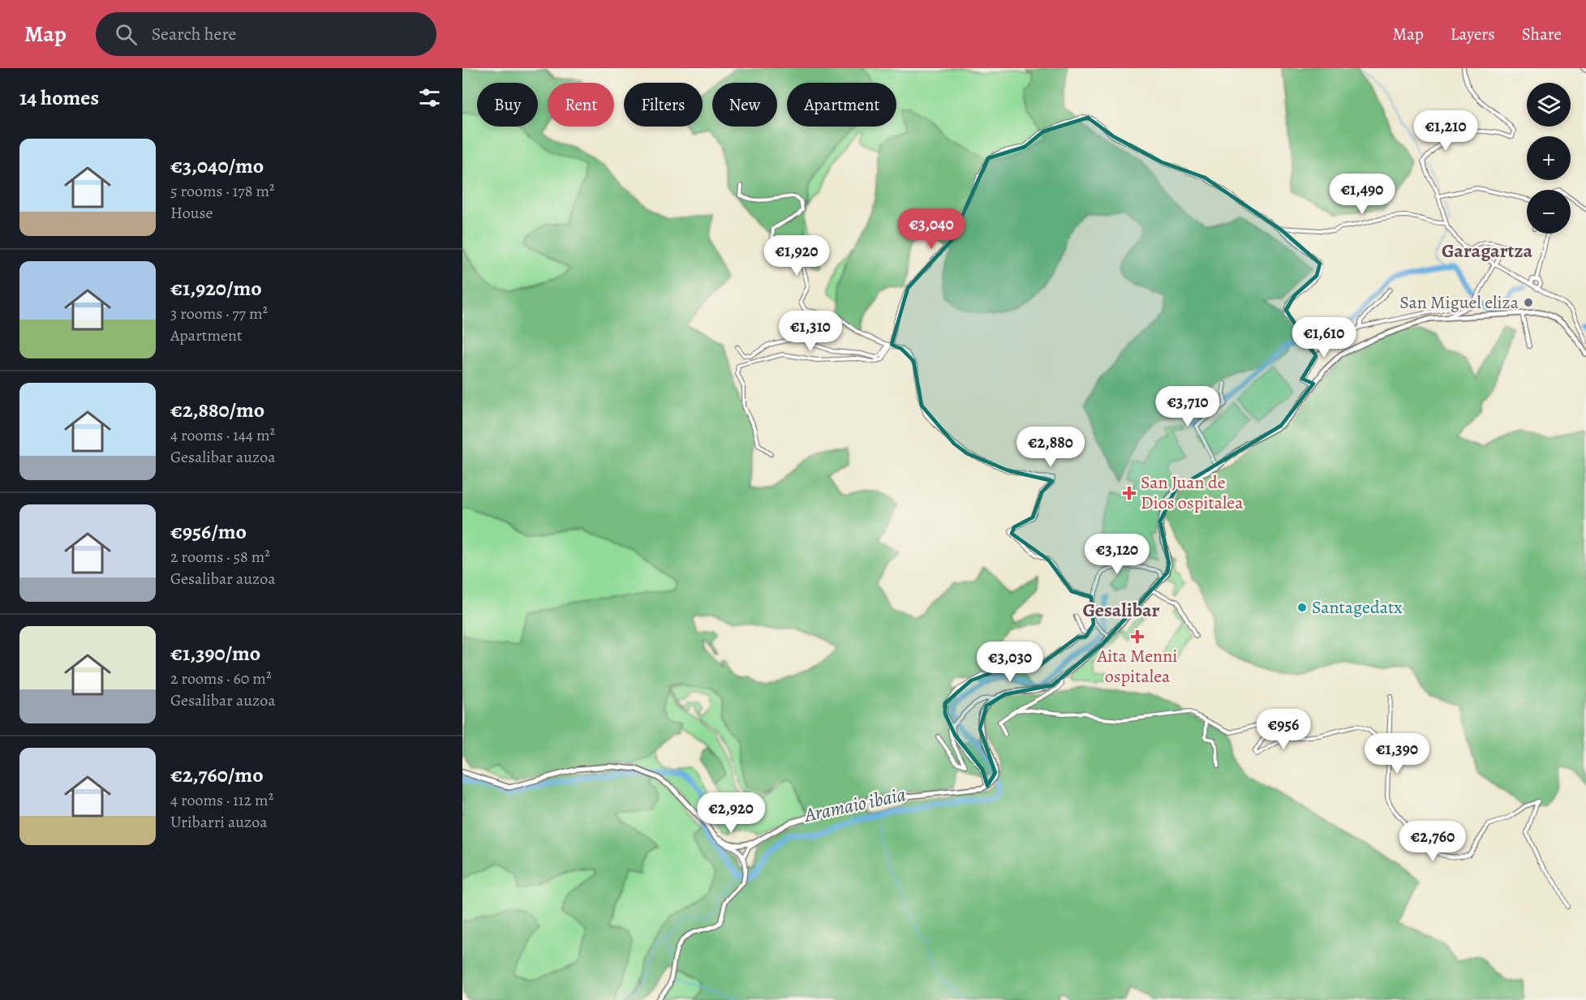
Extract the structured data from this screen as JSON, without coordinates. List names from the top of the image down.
{
  "districts": ["Garagartza", "Gesalibar"],
  "water": ["Aramaio ibaia"],
  "places": {
    "other": ["San Miguel eliza", "Santagedatx"],
    "health": ["San Juan de Dios ospitalea", "Aita Menni ospitalea"]
  },
  "page": {
    "header": "Map",
    "search": "Search here",
    "nav": ["Map", "Layers", "Share"],
    "heading": "14 homes",
    "map_buttons": ["+", "−"],
    "chip": [
      "Buy",
      "Rent",
      "Filters",
      "New",
      "Apartment"
    ],
    "price": [
      "€1,210",
      "€1,490",
      "€3,040",
      "€1,920",
      "€1,310",
      "€1,610",
      "€3,710",
      "€2,880",
      "€3,120",
      "€3,030",
      "€956",
      "€1,390",
      "€2,920",
      "€2,760"
    ],
    "list": [
      {
        "name": "€3,040/mo",
        "note": "5 rooms · 178 m² · House"
      },
      {
        "name": "€1,920/mo",
        "note": "3 rooms · 77 m² · Apartment"
      },
      {
        "name": "€2,880/mo",
        "note": "4 rooms · 144 m² · Gesalibar auzoa"
      },
      {
        "name": "€956/mo",
        "note": "2 rooms · 58 m² · Gesalibar auzoa"
      },
      {
        "name": "€1,390/mo",
        "note": "2 rooms · 60 m² · Gesalibar auzoa"
      },
      {
        "name": "€2,760/mo",
        "note": "4 rooms · 112 m² · Uribarri auzoa"
      }
    ]
  }
}
